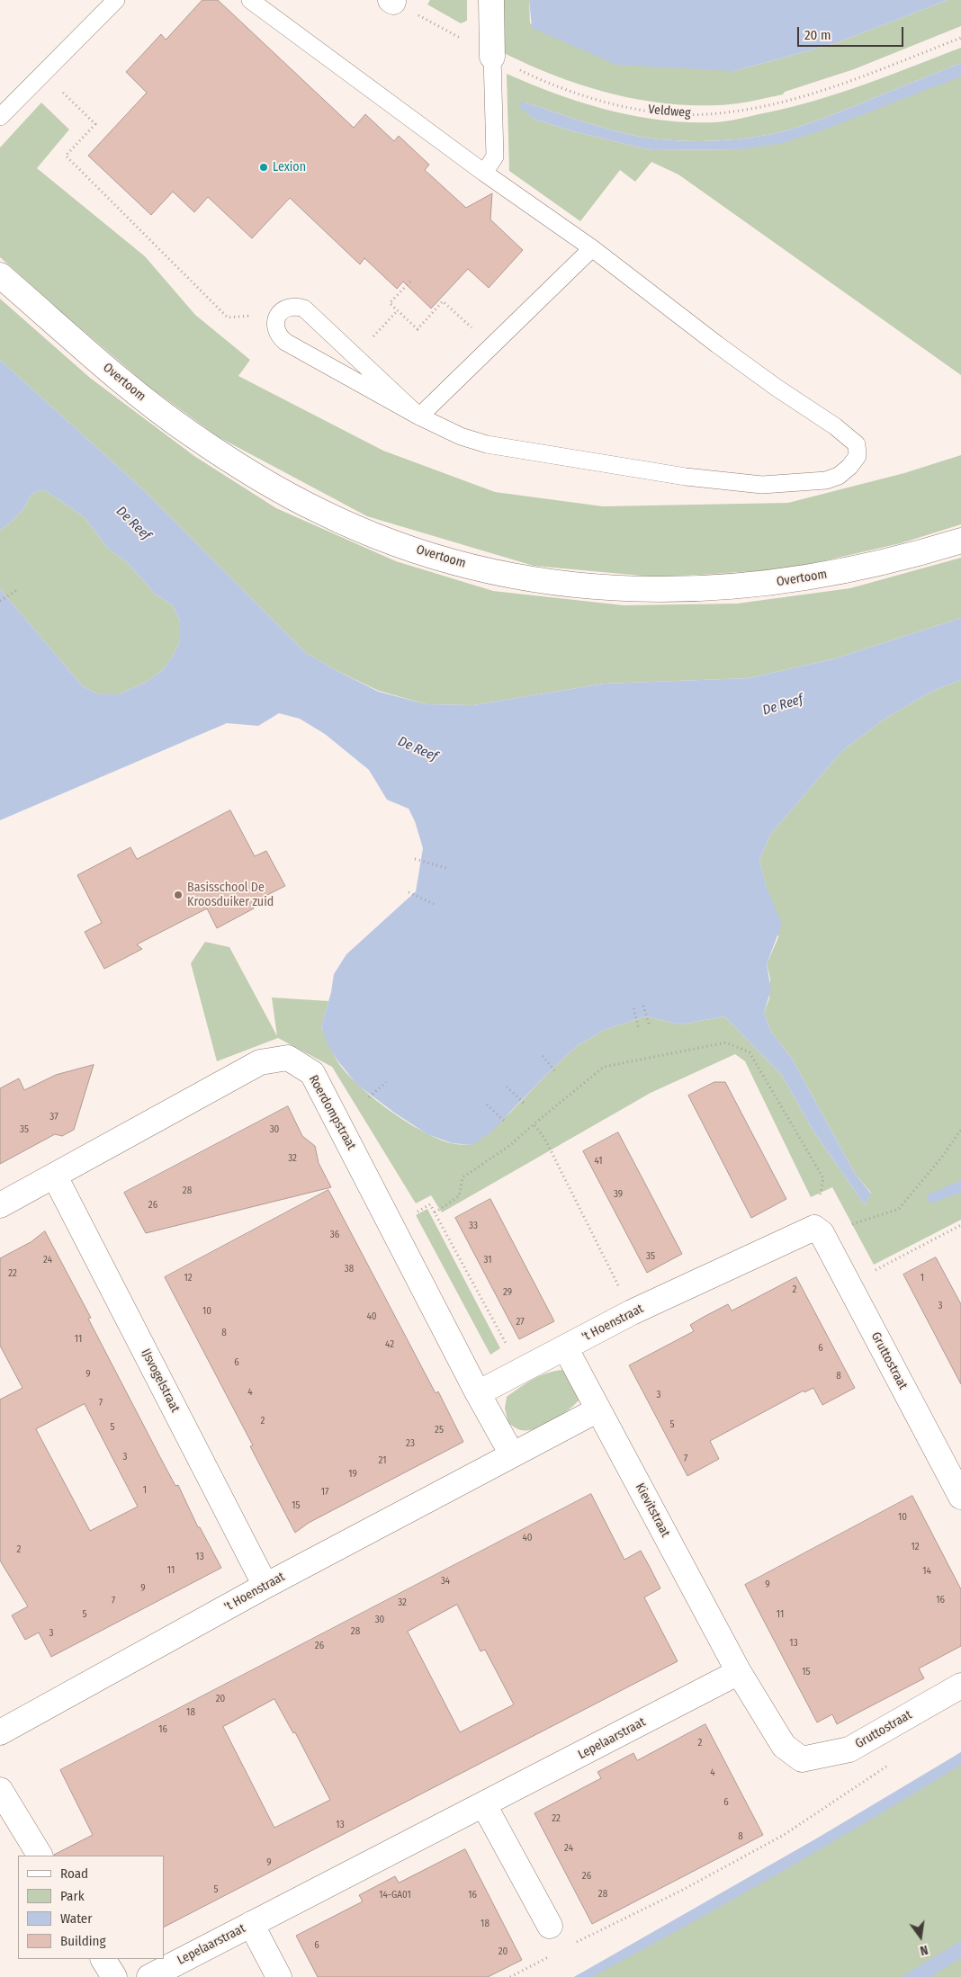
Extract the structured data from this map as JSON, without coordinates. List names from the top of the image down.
{
  "streets": {
    "street": [
      "Overtoom",
      "Roerdompstraat",
      "'t Hoenstraat",
      "Gruttostraat",
      "IJsvogelstraat",
      "Kievitstraat",
      "Lepelaarstraat"
    ],
    "path": ["Veldweg"]
  },
  "crossings": [
    ["Roerdompstraat", "'t Hoenstraat"],
    ["Roerdompstraat", "IJsvogelstraat"],
    ["'t Hoenstraat", "Gruttostraat"],
    ["'t Hoenstraat", "IJsvogelstraat"],
    ["'t Hoenstraat", "Kievitstraat"],
    ["Gruttostraat", "Kievitstraat"],
    ["Gruttostraat", "Lepelaarstraat"],
    ["Kievitstraat", "Lepelaarstraat"]
  ],
  "water": ["De Reef"],
  "places": ["Lexion", "Basisschool De Kroosduiker zuid"],
  "house_numbers": [
    "37",
    "35",
    "30",
    "32",
    "41",
    "28",
    "39",
    "26",
    "33",
    "36",
    "35",
    "24",
    "31",
    "38",
    "22",
    "12",
    "1",
    "2",
    "29",
    "3",
    "10",
    "40",
    "27",
    "8",
    "11",
    "42",
    "6",
    "6",
    "9",
    "8",
    "4",
    "3",
    "7",
    "2",
    "5",
    "5",
    "25",
    "23",
    "3",
    "7",
    "21",
    "19",
    "1",
    "17",
    "15",
    "10",
    "40",
    "12",
    "2",
    "13",
    "11",
    "14",
    "34",
    "9",
    "9",
    "16",
    "7",
    "32",
    "5",
    "11",
    "30",
    "28",
    "3",
    "13",
    "26",
    "15",
    "20",
    "18",
    "16",
    "2",
    "4",
    "6",
    "22",
    "13",
    "8",
    "24",
    "9",
    "26",
    "5",
    "28",
    "14-GA01",
    "16",
    "18",
    "6",
    "20"
  ],
  "legend": [
    "Road",
    "Park",
    "Water",
    "Building"
  ],
  "scale_bar": "20 m",
  "north": "bottom"
}
